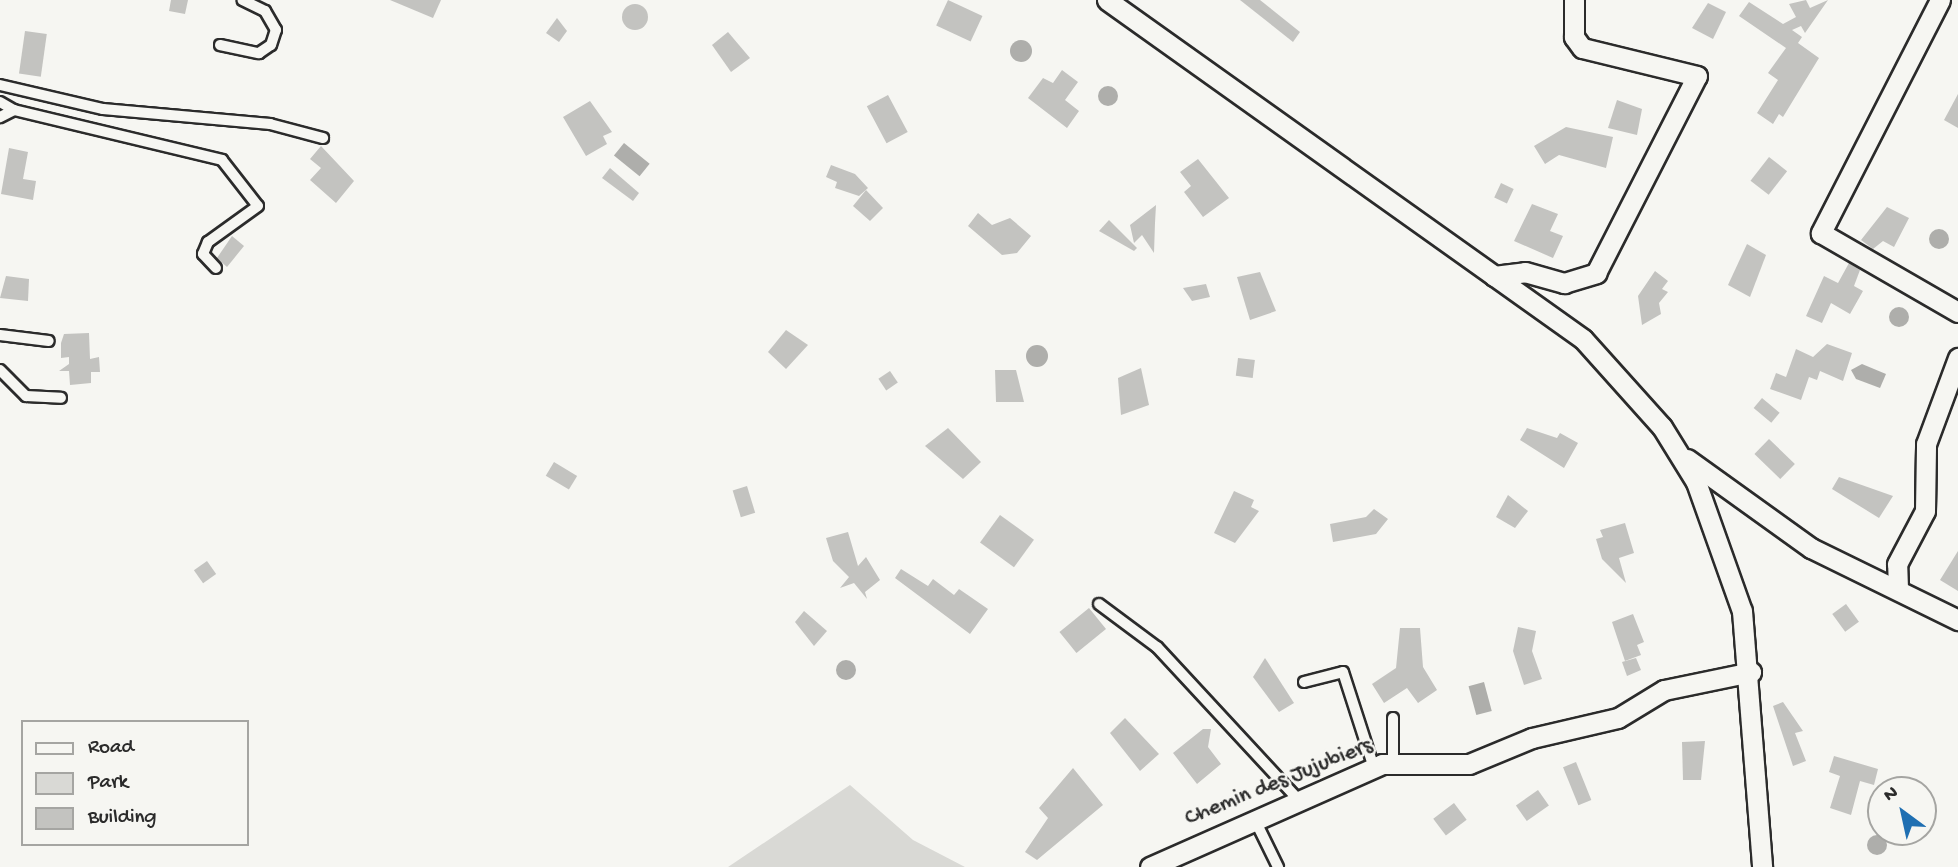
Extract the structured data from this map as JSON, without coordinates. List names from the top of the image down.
{
  "streets": {
    "street": ["Chemin des Jujubiers"]
  },
  "legend": ["Road", "Park", "Building"],
  "north": "top left"
}
